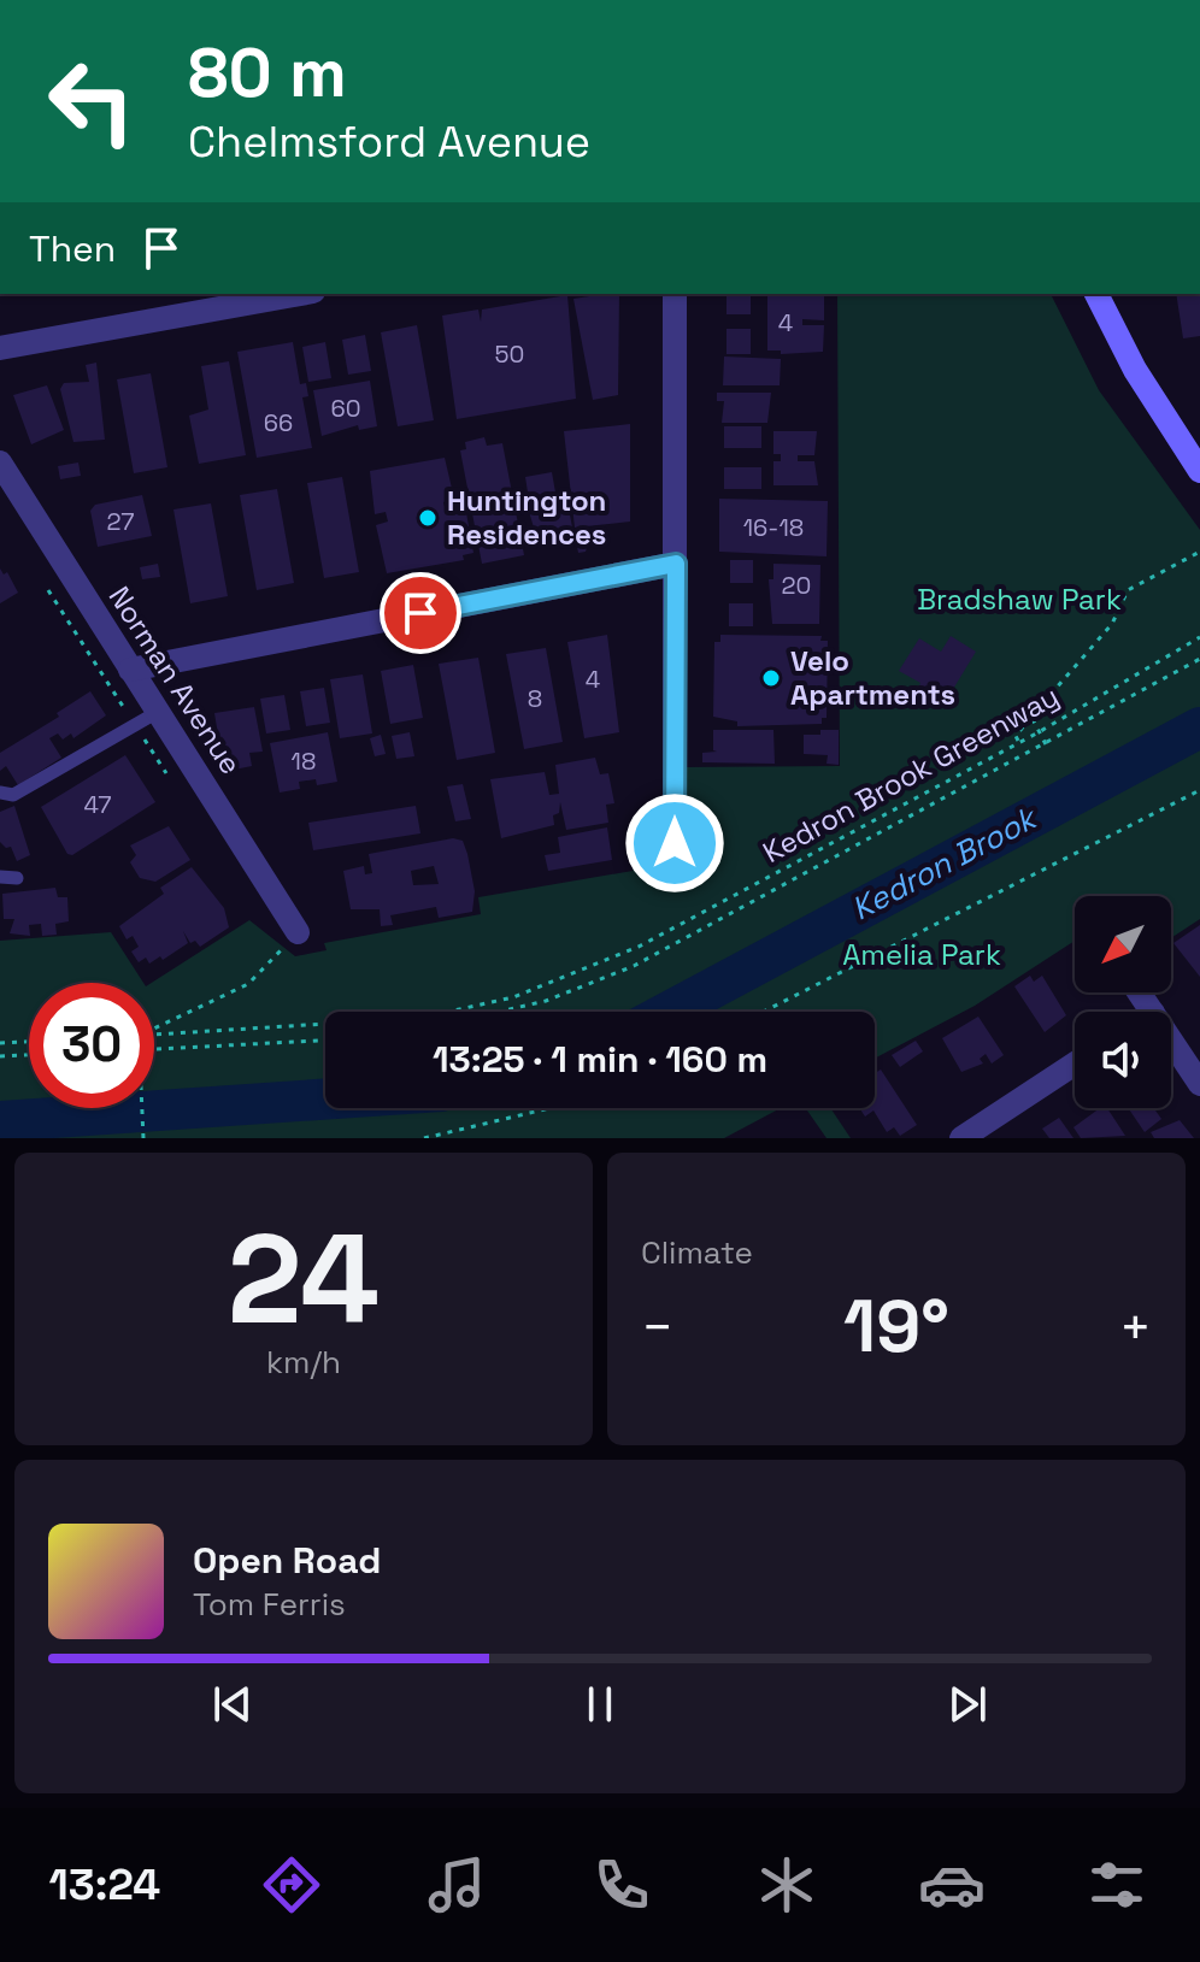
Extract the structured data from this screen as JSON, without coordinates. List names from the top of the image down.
{
  "streets": {
    "street": ["Norman Avenue"],
    "path": ["Kedron Brook Greenway"]
  },
  "water": ["Kedron Brook"],
  "parks": ["Bradshaw Park", "Amelia Park"],
  "places": ["Huntington Residences", "Velo Apartments"],
  "house_numbers": [
    "4",
    "50",
    "60",
    "66",
    "27",
    "16-18",
    "20",
    "4",
    "8",
    "18",
    "47"
  ],
  "north": "bottom left",
  "page": {
    "turn": ["80 m", "Chelmsford Avenue"],
    "then": "Then",
    "limit": "30",
    "trip": "13:25 · 1 min · 160 m",
    "tile": [
      ["24", "km/h"],
      "Climate"
    ],
    "heat": ["−", "19°", "+"],
    "song": ["Open Road", "Tom Ferris"],
    "tabs": "13:24"
  }
}
